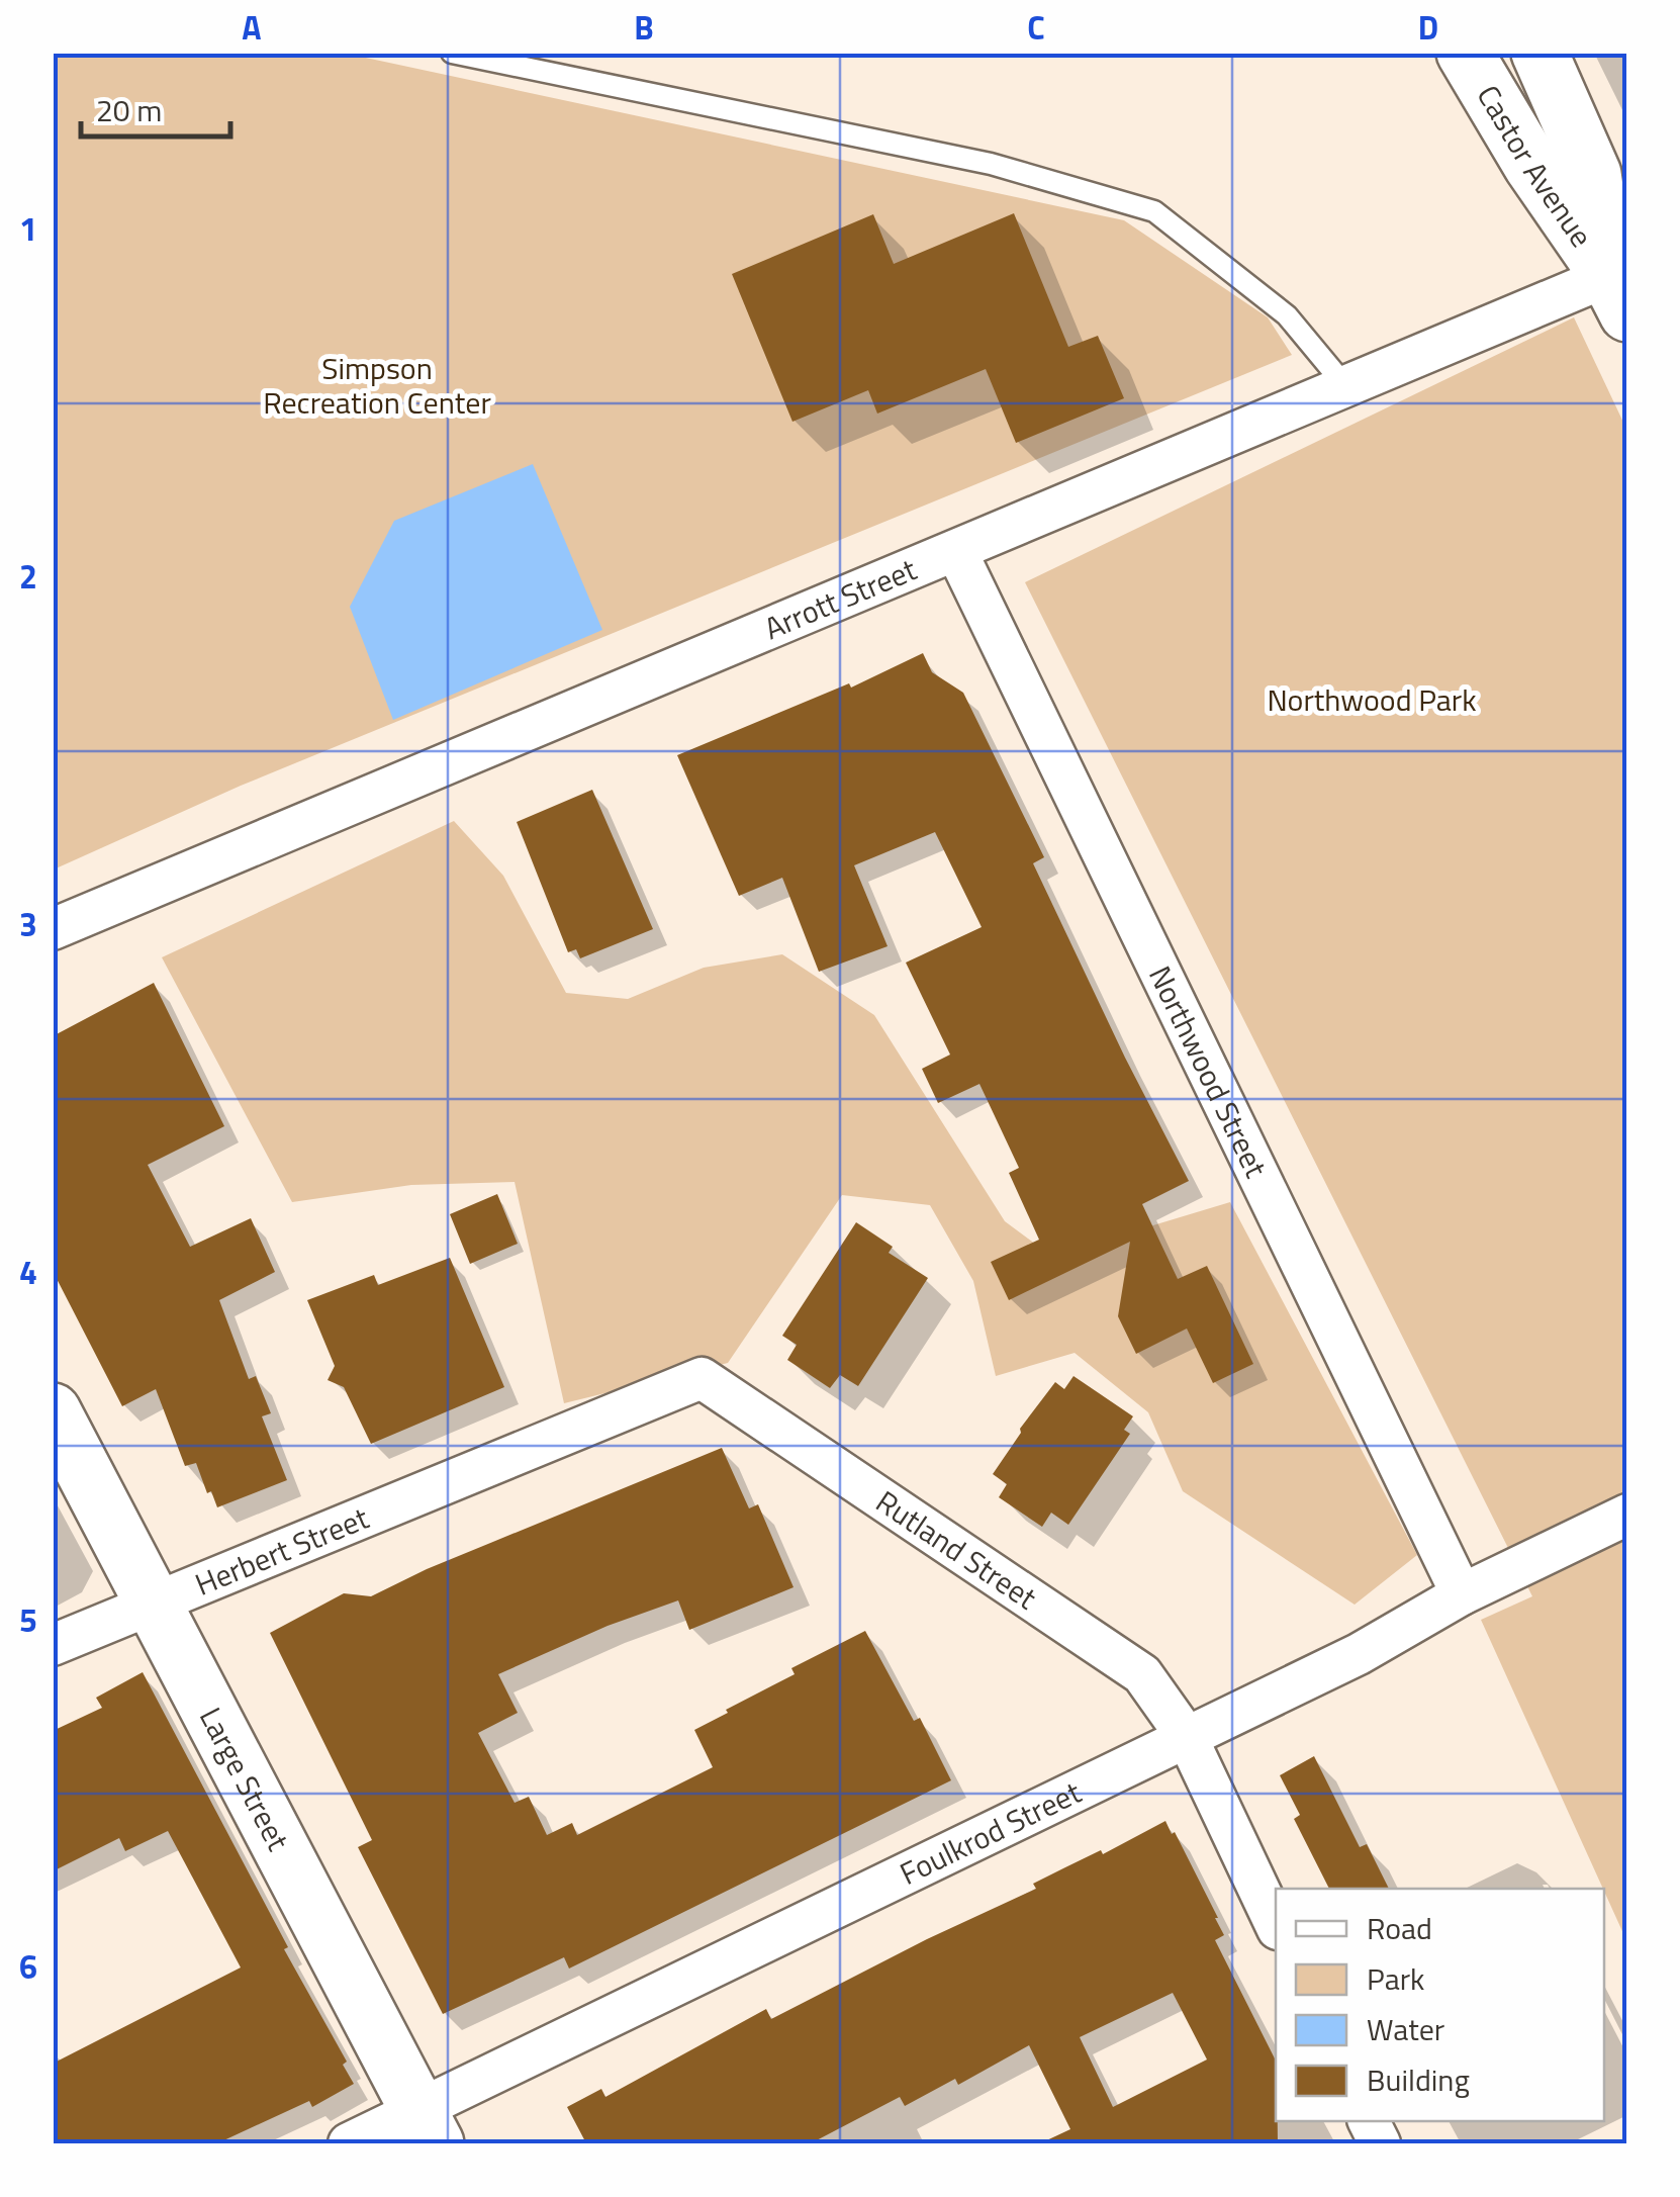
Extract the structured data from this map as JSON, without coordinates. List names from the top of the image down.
{
  "streets": {
    "street": [
      "Castor Avenue",
      "Arrott Street",
      "Northwood Street",
      "Rutland Street",
      "Herbert Street",
      "Large Street",
      "Foulkrod Street"
    ]
  },
  "crossings": [
    ["Castor Avenue", "Arrott Street"],
    ["Arrott Street", "Northwood Street"],
    ["Northwood Street", "Foulkrod Street"],
    ["Rutland Street", "Herbert Street"],
    ["Rutland Street", "Foulkrod Street"],
    ["Herbert Street", "Large Street"],
    ["Large Street", "Foulkrod Street"]
  ],
  "parks": ["Simpson Recreation Center", "Northwood Park"],
  "legend": [
    "Road",
    "Park",
    "Water",
    "Building"
  ],
  "scale_bar": "20 m",
  "grid": {
    "columns": [
      "A",
      "B",
      "C",
      "D"
    ],
    "rows": [
      "1",
      "2",
      "3",
      "4",
      "5",
      "6"
    ]
  }
}
